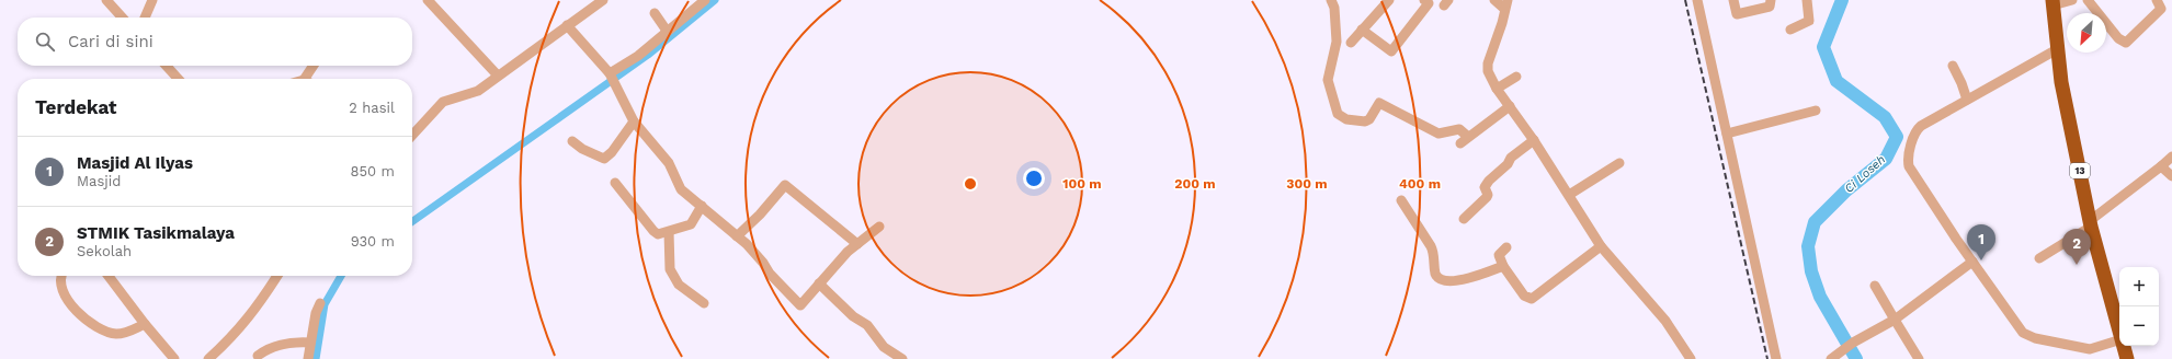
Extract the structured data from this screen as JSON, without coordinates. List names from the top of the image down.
{
  "streets": {
    "highway": ["13"]
  },
  "water": ["Ci Loseh"],
  "north": "bottom left",
  "page": {
    "search": "Cari di sini",
    "heading": ["Terdekat", "2 hasil"],
    "list": [
      {
        "mark": "1",
        "name": "Masjid Al Ilyas",
        "note": "Masjid",
        "value": "850 m"
      },
      {
        "mark": "2",
        "name": "STMIK Tasikmalaya",
        "note": "Sekolah",
        "value": "930 m"
      }
    ],
    "pins": ["1", "2"],
    "map_buttons": ["+", "−"]
  },
  "rings": [
    "100 m",
    "200 m",
    "300 m",
    "400 m"
  ]
}
